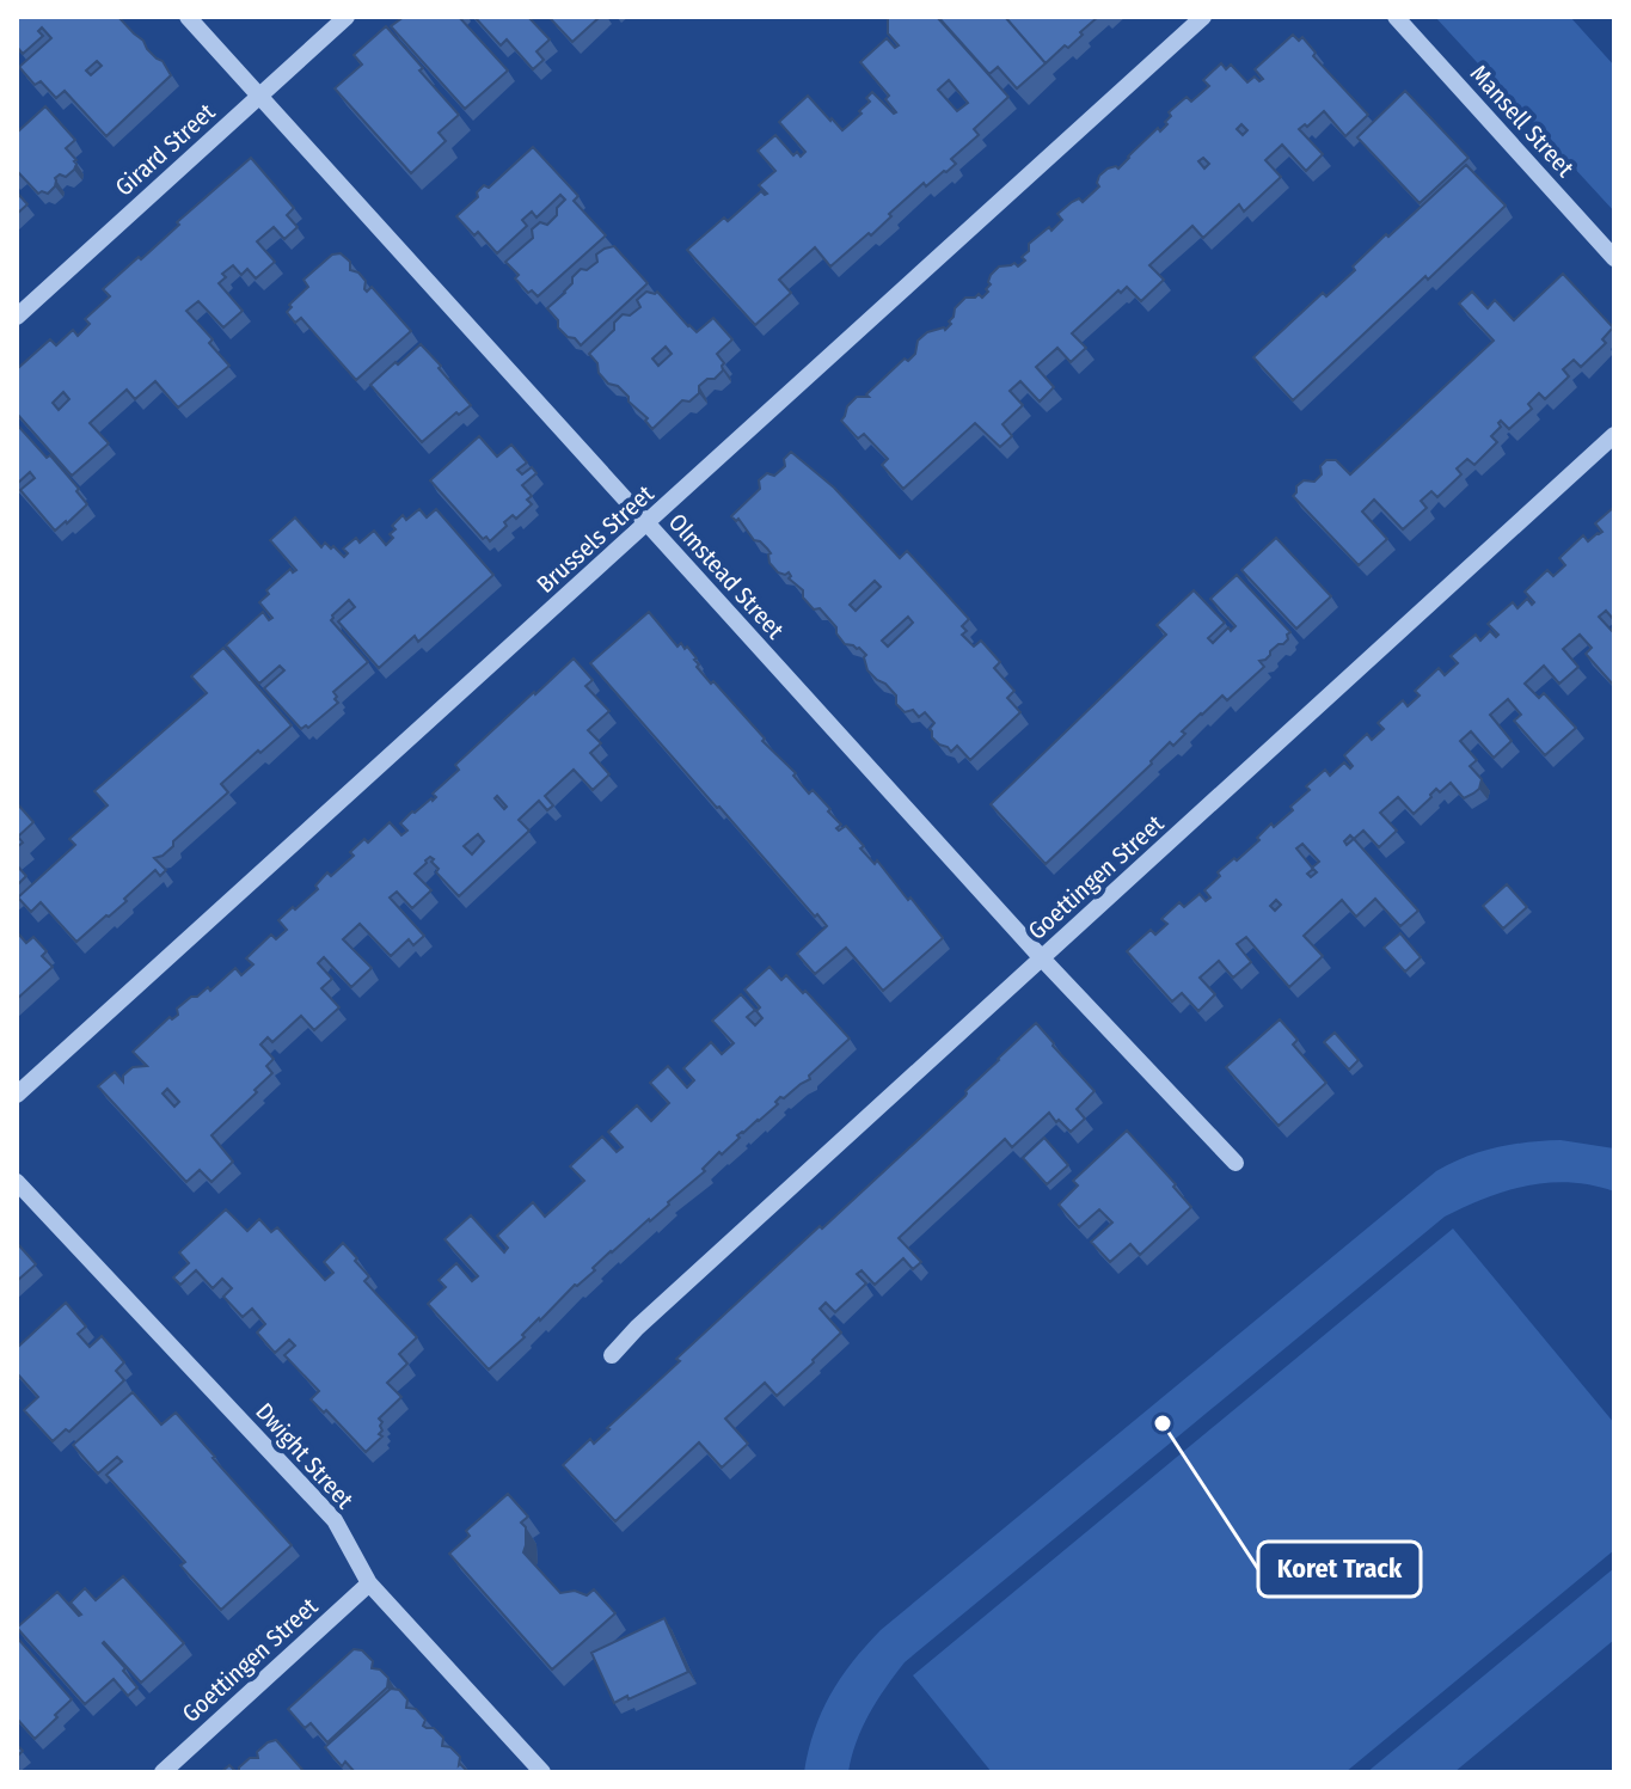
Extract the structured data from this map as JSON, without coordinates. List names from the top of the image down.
{
  "streets": {
    "street": [
      "Mansell Street",
      "Girard Street",
      "Brussels Street",
      "Olmstead Street",
      "Goettingen Street",
      "Dwight Street"
    ]
  },
  "crossings": [
    ["Girard Street", "Olmstead Street"],
    ["Brussels Street", "Olmstead Street"],
    ["Olmstead Street", "Goettingen Street"],
    ["Goettingen Street", "Dwight Street"]
  ],
  "places": ["Koret Track"]
}
